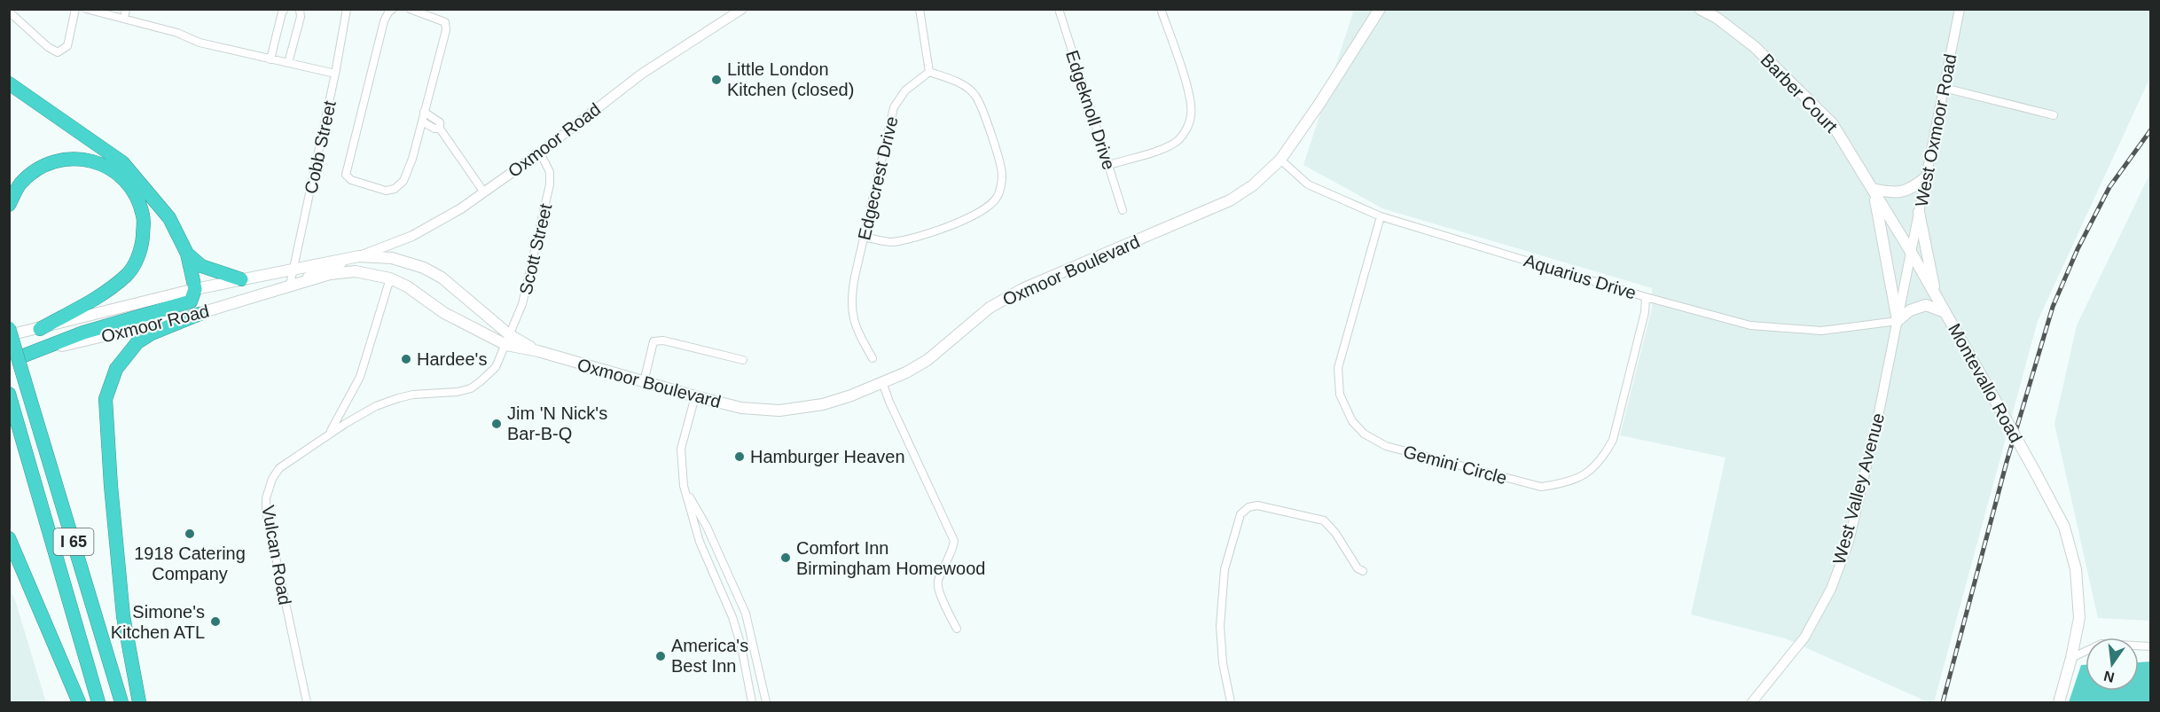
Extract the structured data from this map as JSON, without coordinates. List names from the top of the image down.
{
  "streets": {
    "highway": ["I 65"],
    "main road": [
      "Barber Court",
      "Oxmoor Road",
      "Oxmoor Boulevard",
      "Montevallo Road"
    ],
    "street": [
      "Edgeknoll Drive",
      "West Oxmoor Road",
      "Cobb Street",
      "Edgecrest Drive",
      "Scott Street",
      "Aquarius Drive",
      "Gemini Circle",
      "West Valley Avenue",
      "Vulcan Road"
    ]
  },
  "crossings": [
    ["Barber Court", "West Oxmoor Road"],
    ["Barber Court", "Montevallo Road"],
    ["Barber Court", "West Valley Avenue"],
    ["West Oxmoor Road", "Montevallo Road"],
    ["West Oxmoor Road", "West Valley Avenue"],
    ["Oxmoor Road", "Cobb Street"],
    ["Oxmoor Road", "Scott Street"],
    ["Oxmoor Road", "Oxmoor Boulevard"],
    ["Cobb Street", "Oxmoor Boulevard"],
    ["Scott Street", "Oxmoor Boulevard"],
    ["Scott Street", "Vulcan Road"],
    ["Oxmoor Boulevard", "Aquarius Drive"],
    ["Oxmoor Boulevard", "Vulcan Road"],
    ["Aquarius Drive", "Gemini Circle"],
    ["Aquarius Drive", "West Valley Avenue"],
    ["Montevallo Road", "West Valley Avenue"]
  ],
  "places": [
    "Little London Kitchen (closed)",
    "Hardee's",
    "Jim 'N Nick's Bar-B-Q",
    "Hamburger Heaven",
    "1918 Catering Company",
    "Comfort Inn Birmingham Homewood",
    "Simone's Kitchen ATL",
    "America's Best Inn"
  ],
  "north": "bottom"
}
